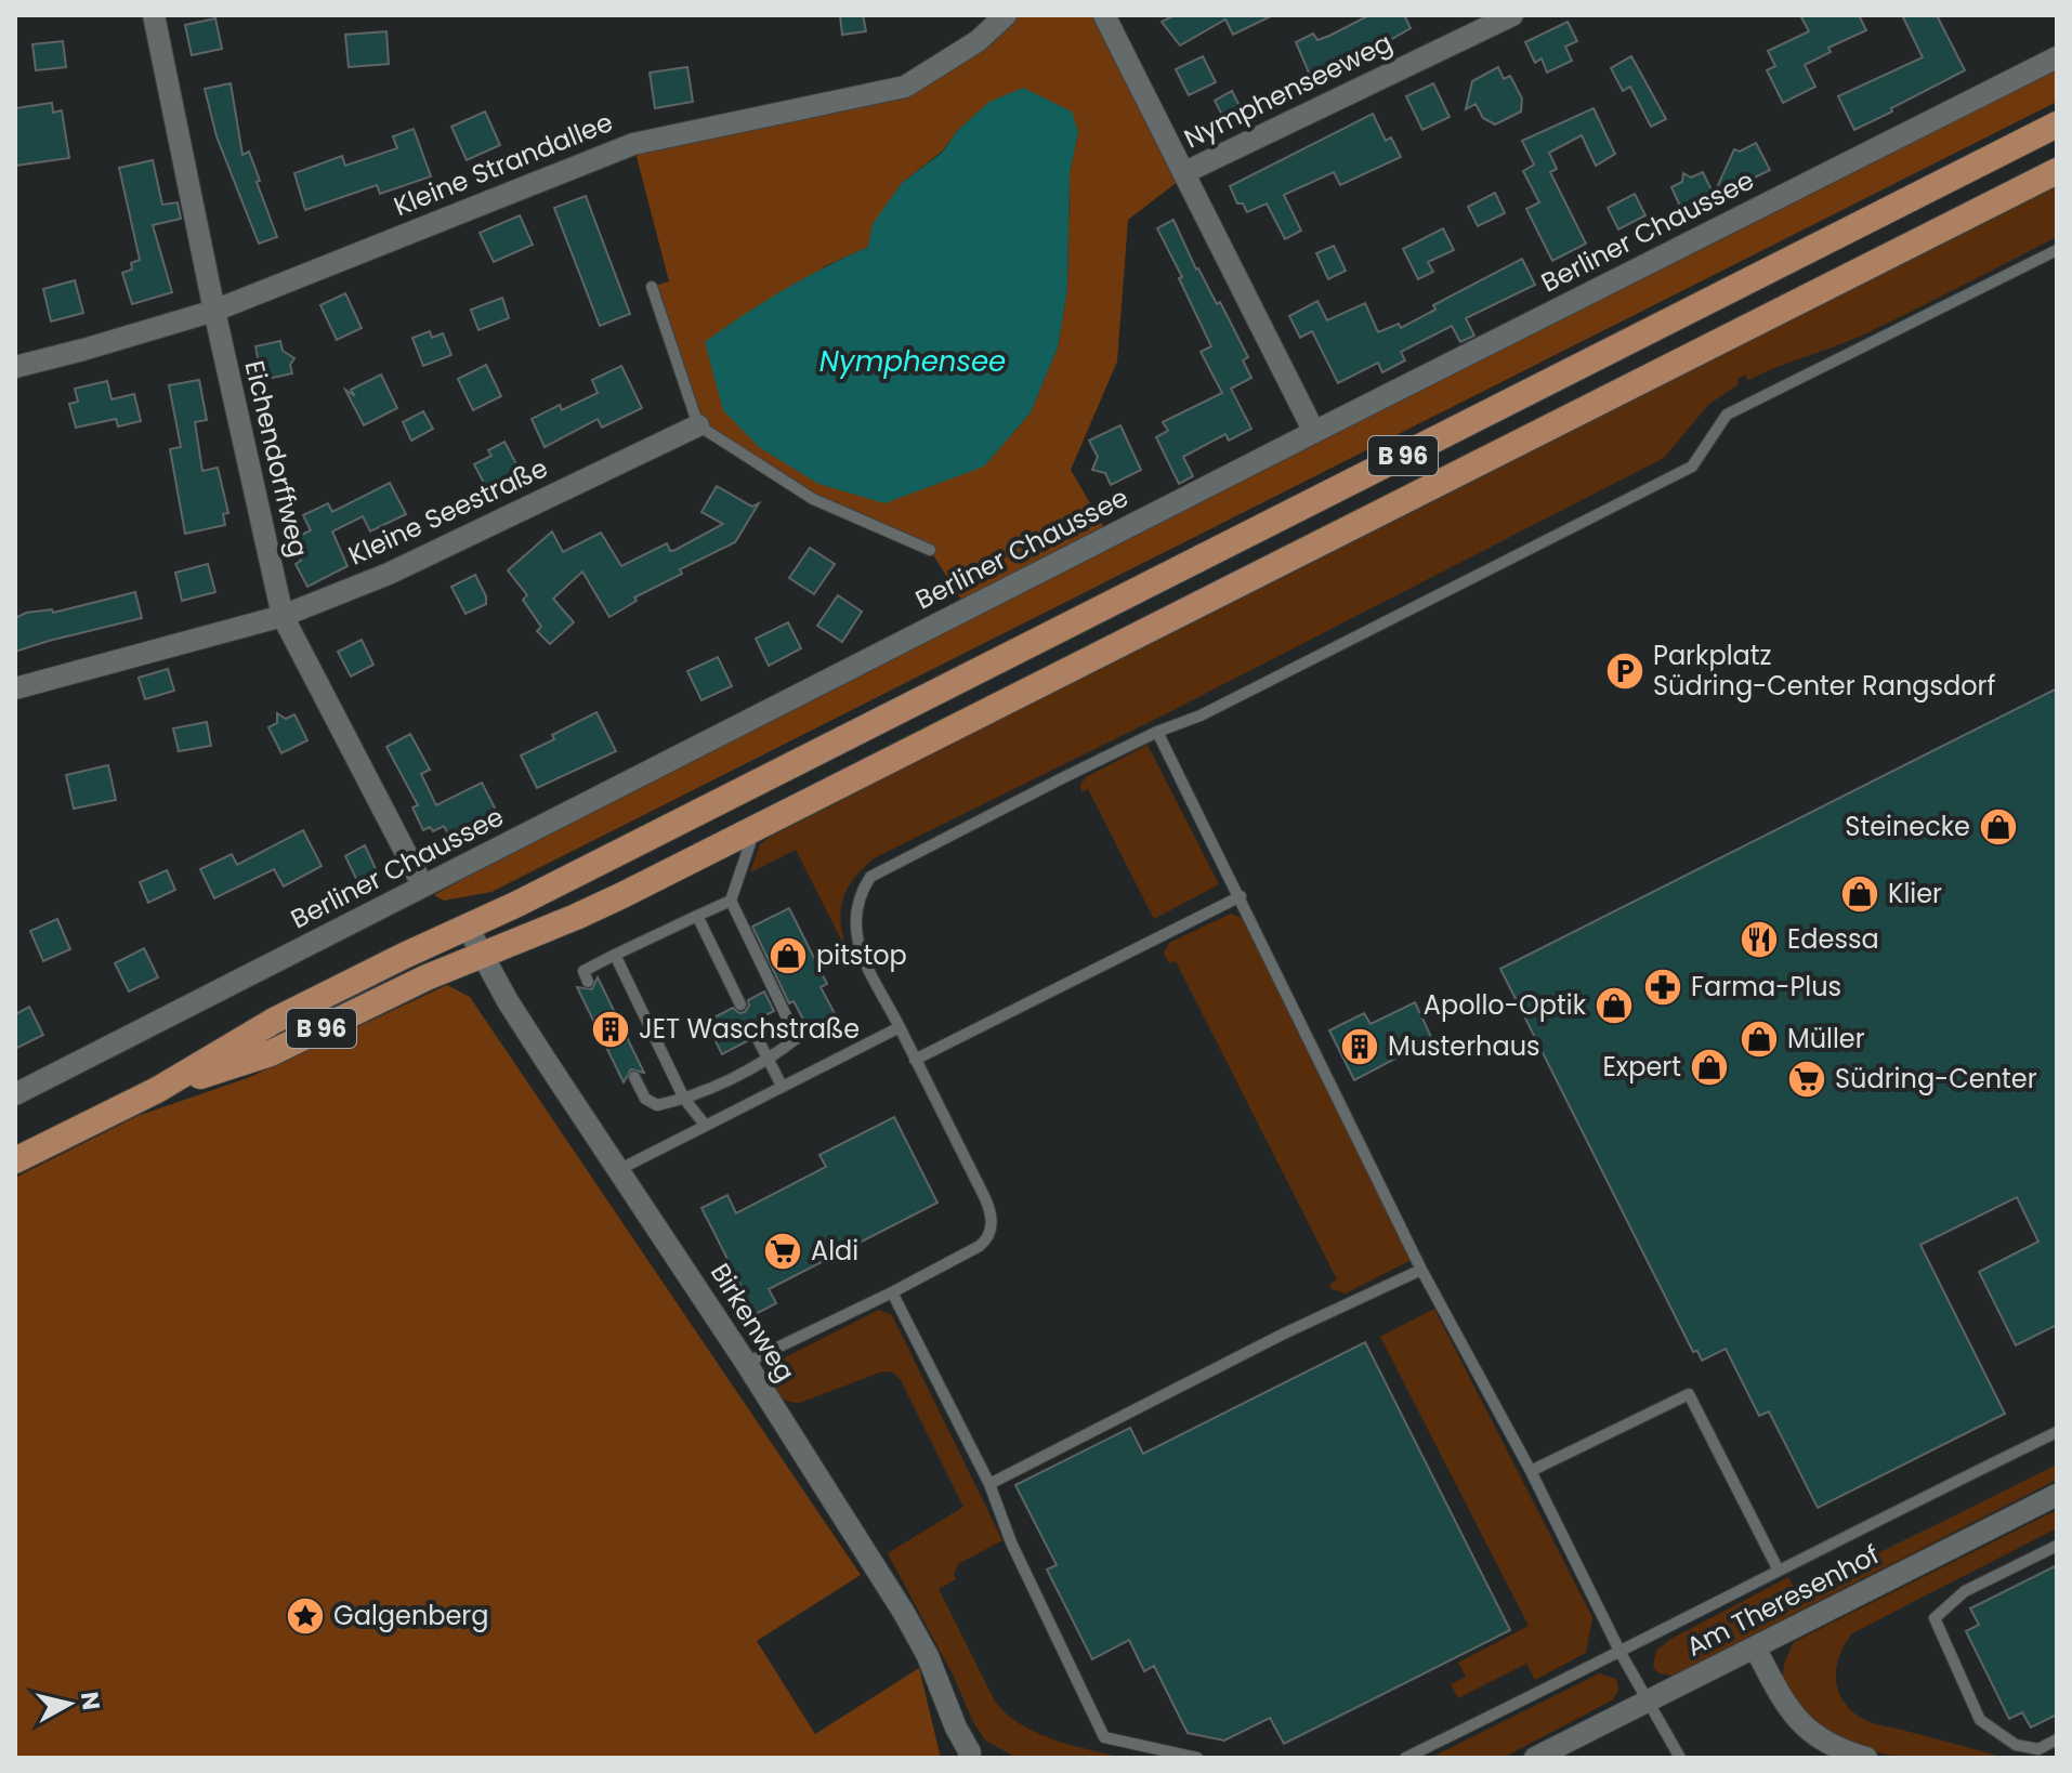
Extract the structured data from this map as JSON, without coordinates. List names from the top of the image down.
{
  "streets": {
    "main road": ["B 96"],
    "street": [
      "Nymphenseeweg",
      "Kleine Strandallee",
      "Berliner Chaussee",
      "Eichendorffweg",
      "Kleine Seestraße",
      "Birkenweg",
      "Am Theresenhof"
    ]
  },
  "crossings": [
    ["Nymphenseeweg", "Berliner Chaussee"],
    ["Kleine Strandallee", "Eichendorffweg"],
    ["Berliner Chaussee", "Eichendorffweg"],
    ["B 96", "Birkenweg"],
    ["Eichendorffweg", "Kleine Seestraße"]
  ],
  "water": ["Nymphensee"],
  "places": {
    "parking": ["Parkplatz Südring-Center Rangsdorf"],
    "shop": [
      "Steinecke",
      "Klier",
      "pitstop",
      "Apollo-Optik",
      "Müller",
      "Expert"
    ],
    "restaurant": ["Edessa"],
    "pharmacy": ["Farma-Plus"],
    "building": ["JET Waschstraße", "Musterhaus"],
    "supermarket": ["Südring-Center", "Aldi"],
    "place": ["Galgenberg"]
  },
  "north": "right"
}
